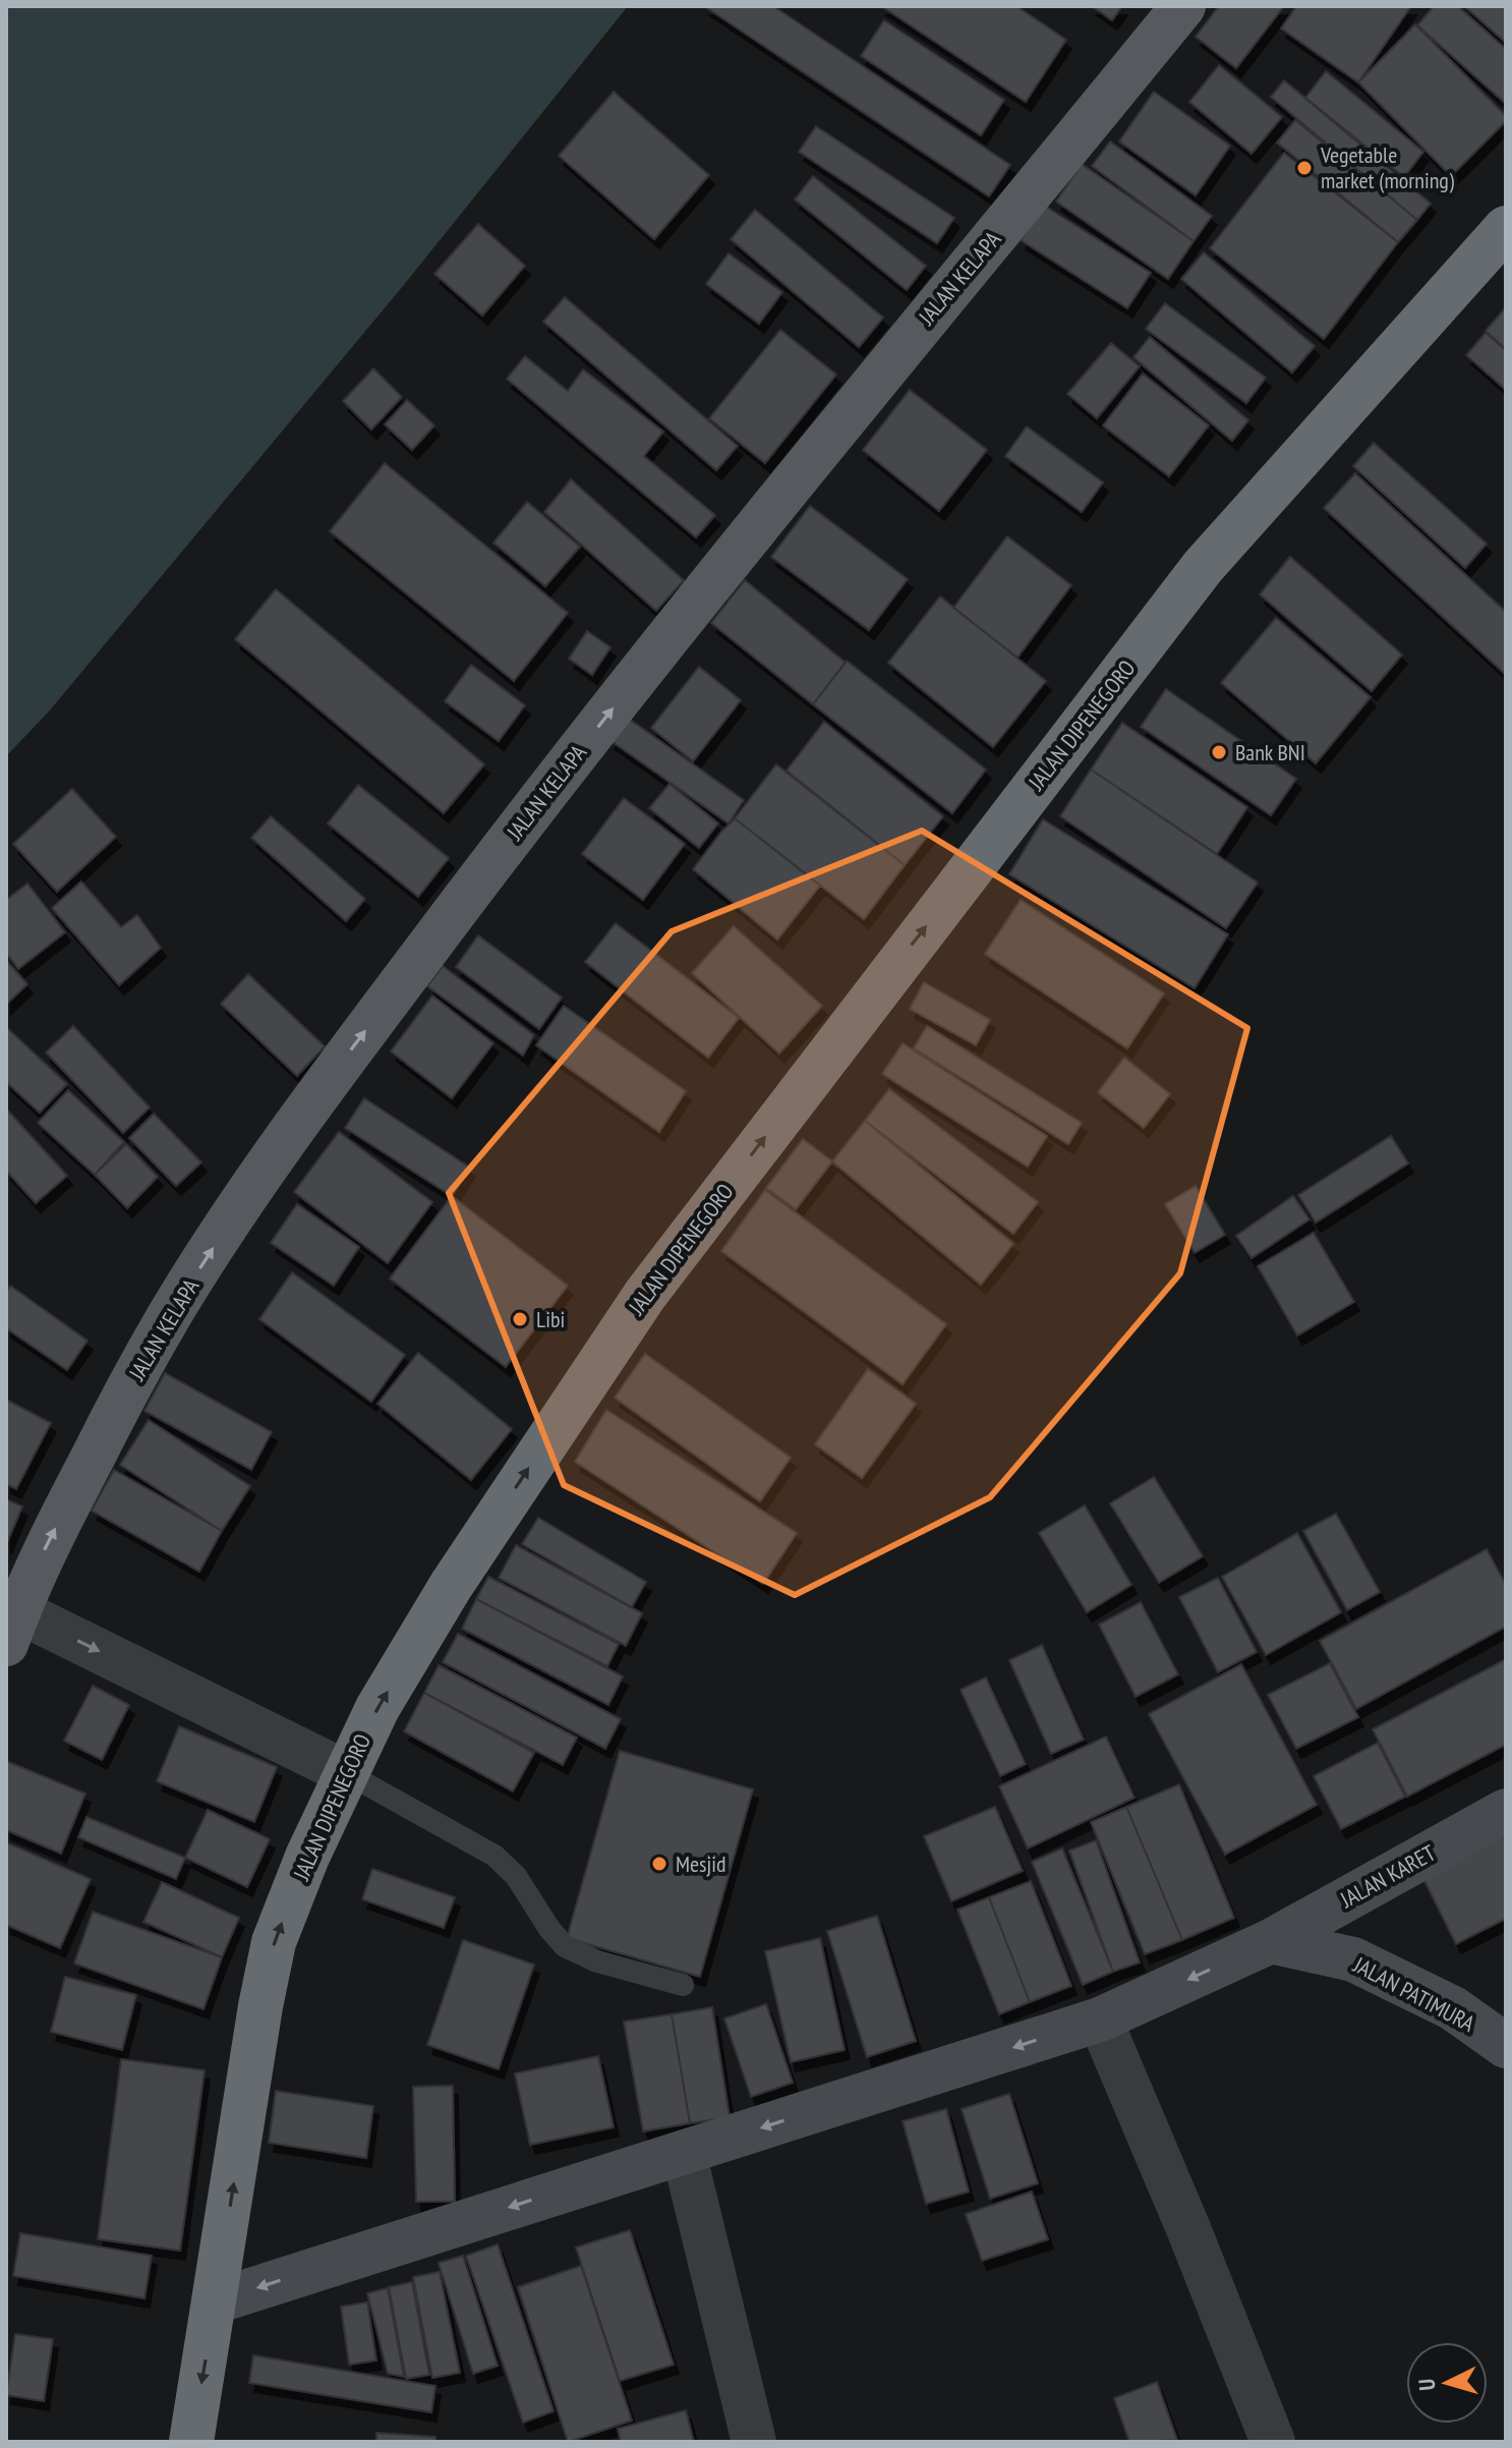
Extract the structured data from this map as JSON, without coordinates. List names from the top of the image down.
{
  "streets": {
    "highway": ["JALAN DIPENEGORO"],
    "main road": ["JALAN KELAPA", "JALAN KARET", "JALAN PATIMURA"]
  },
  "crossings": [
    ["JALAN DIPENEGORO", "JALAN KARET"],
    ["JALAN KARET", "JALAN PATIMURA"]
  ],
  "one_way": ["JALAN KELAPA", "JALAN DIPENEGORO", "JALAN KARET"],
  "places": [
    "Vegetable market (morning)",
    "Bank BNI",
    "Libi",
    "Mesjid"
  ],
  "north": "left"
}
